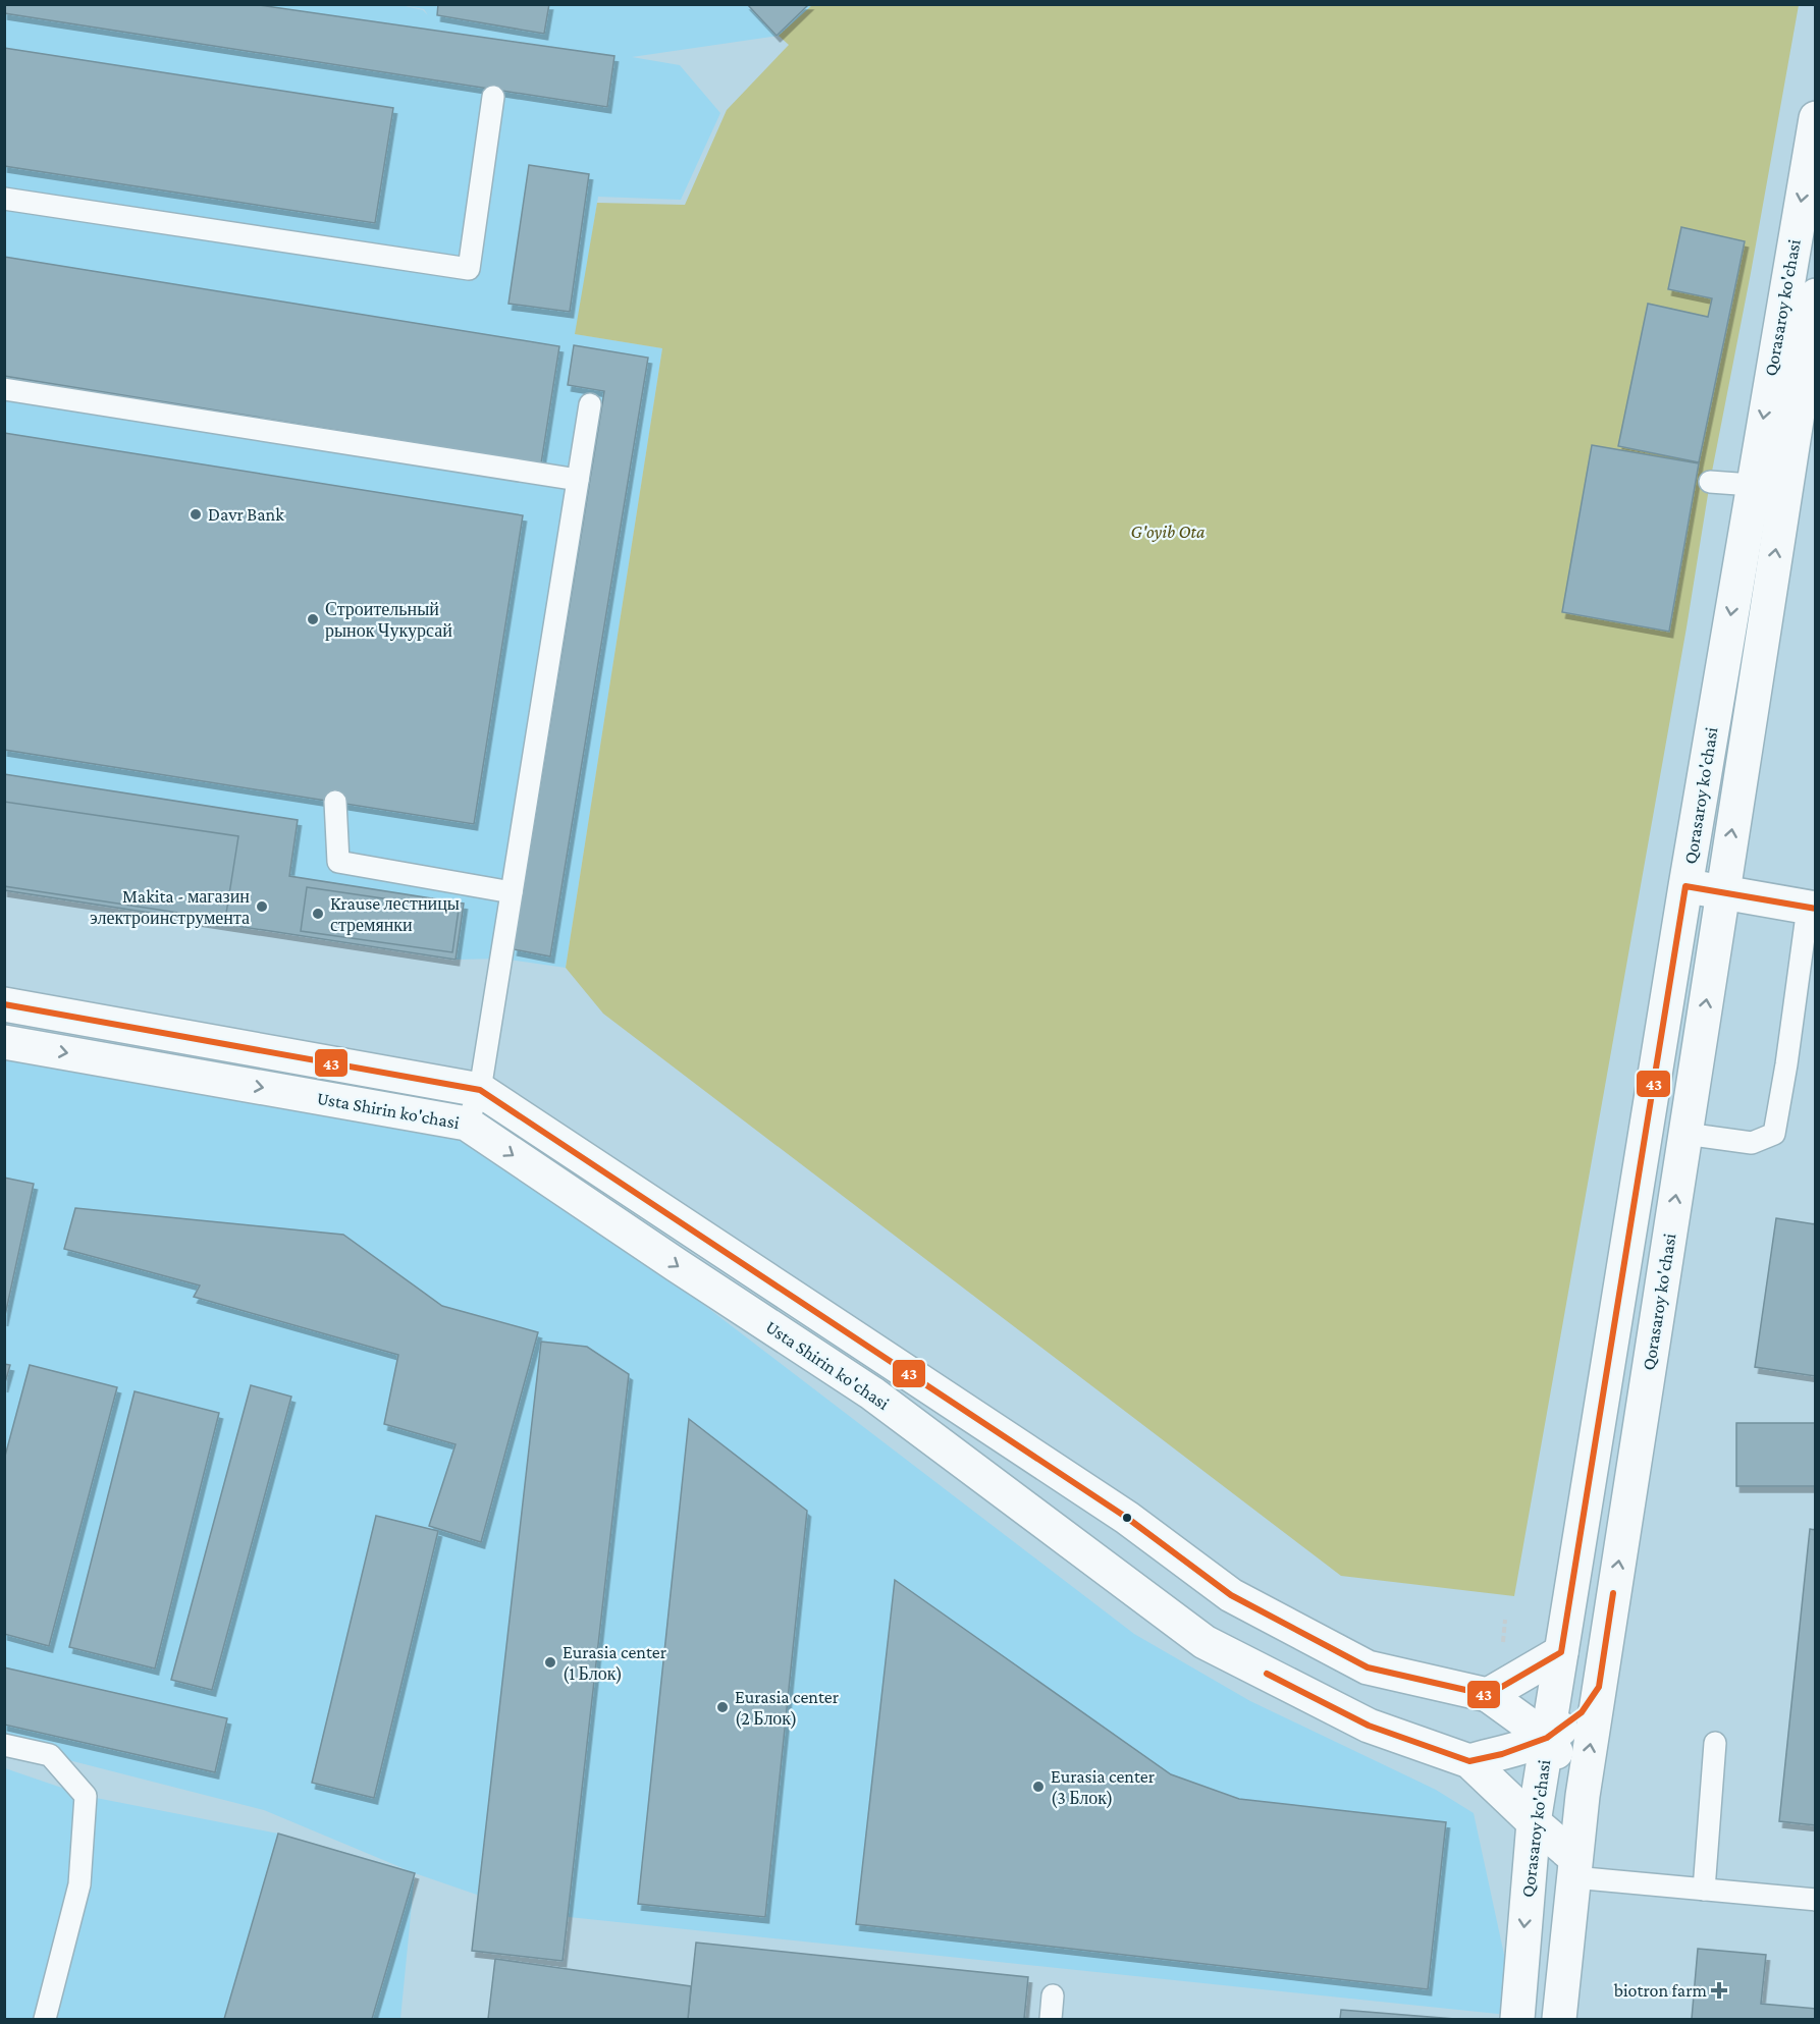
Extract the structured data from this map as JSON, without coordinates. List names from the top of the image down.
{
  "streets": {
    "main road": ["Qorasaroy ko'chasi", "Usta Shirin ko'chasi"]
  },
  "crossings": [
    ["Qorasaroy ko'chasi", "Usta Shirin ko'chasi"]
  ],
  "parks": ["G'oyib Ota"],
  "places": {
    "other": [
      "Davr Bank",
      "Строительный рынок Чукурсай",
      "Makita - магазин электроинструмента",
      "Krause лестницы стремянки",
      "Eurasia center (1 Блок)",
      "Eurasia center (2 Блок)",
      "Eurasia center (3 Блок)"
    ],
    "health": ["biotron farm"]
  },
  "lines": ["transit line 43"]
}
